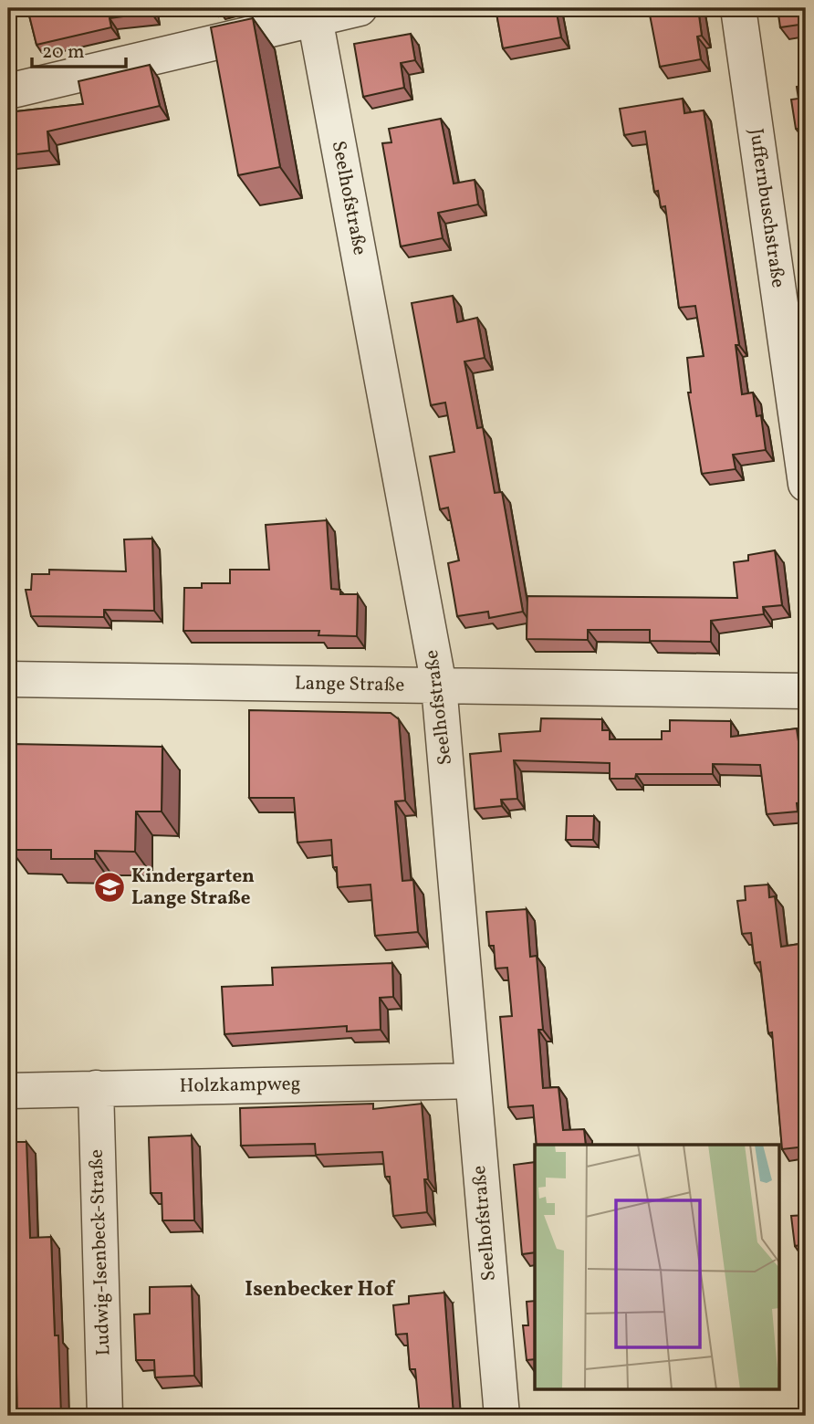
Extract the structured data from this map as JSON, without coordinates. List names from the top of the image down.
{
  "streets": {
    "street": [
      "Seelhofstraße",
      "Juffernbuschstraße",
      "Lange Straße",
      "Holzkampweg",
      "Ludwig-Isenbeck-Straße"
    ]
  },
  "crossings": [
    ["Seelhofstraße", "Lange Straße"],
    ["Seelhofstraße", "Holzkampweg"],
    ["Holzkampweg", "Ludwig-Isenbeck-Straße"]
  ],
  "districts": ["Isenbecker Hof"],
  "places": {
    "school or university": ["Kindergarten Lange Straße"]
  },
  "scale_bar": "20 m"
}
